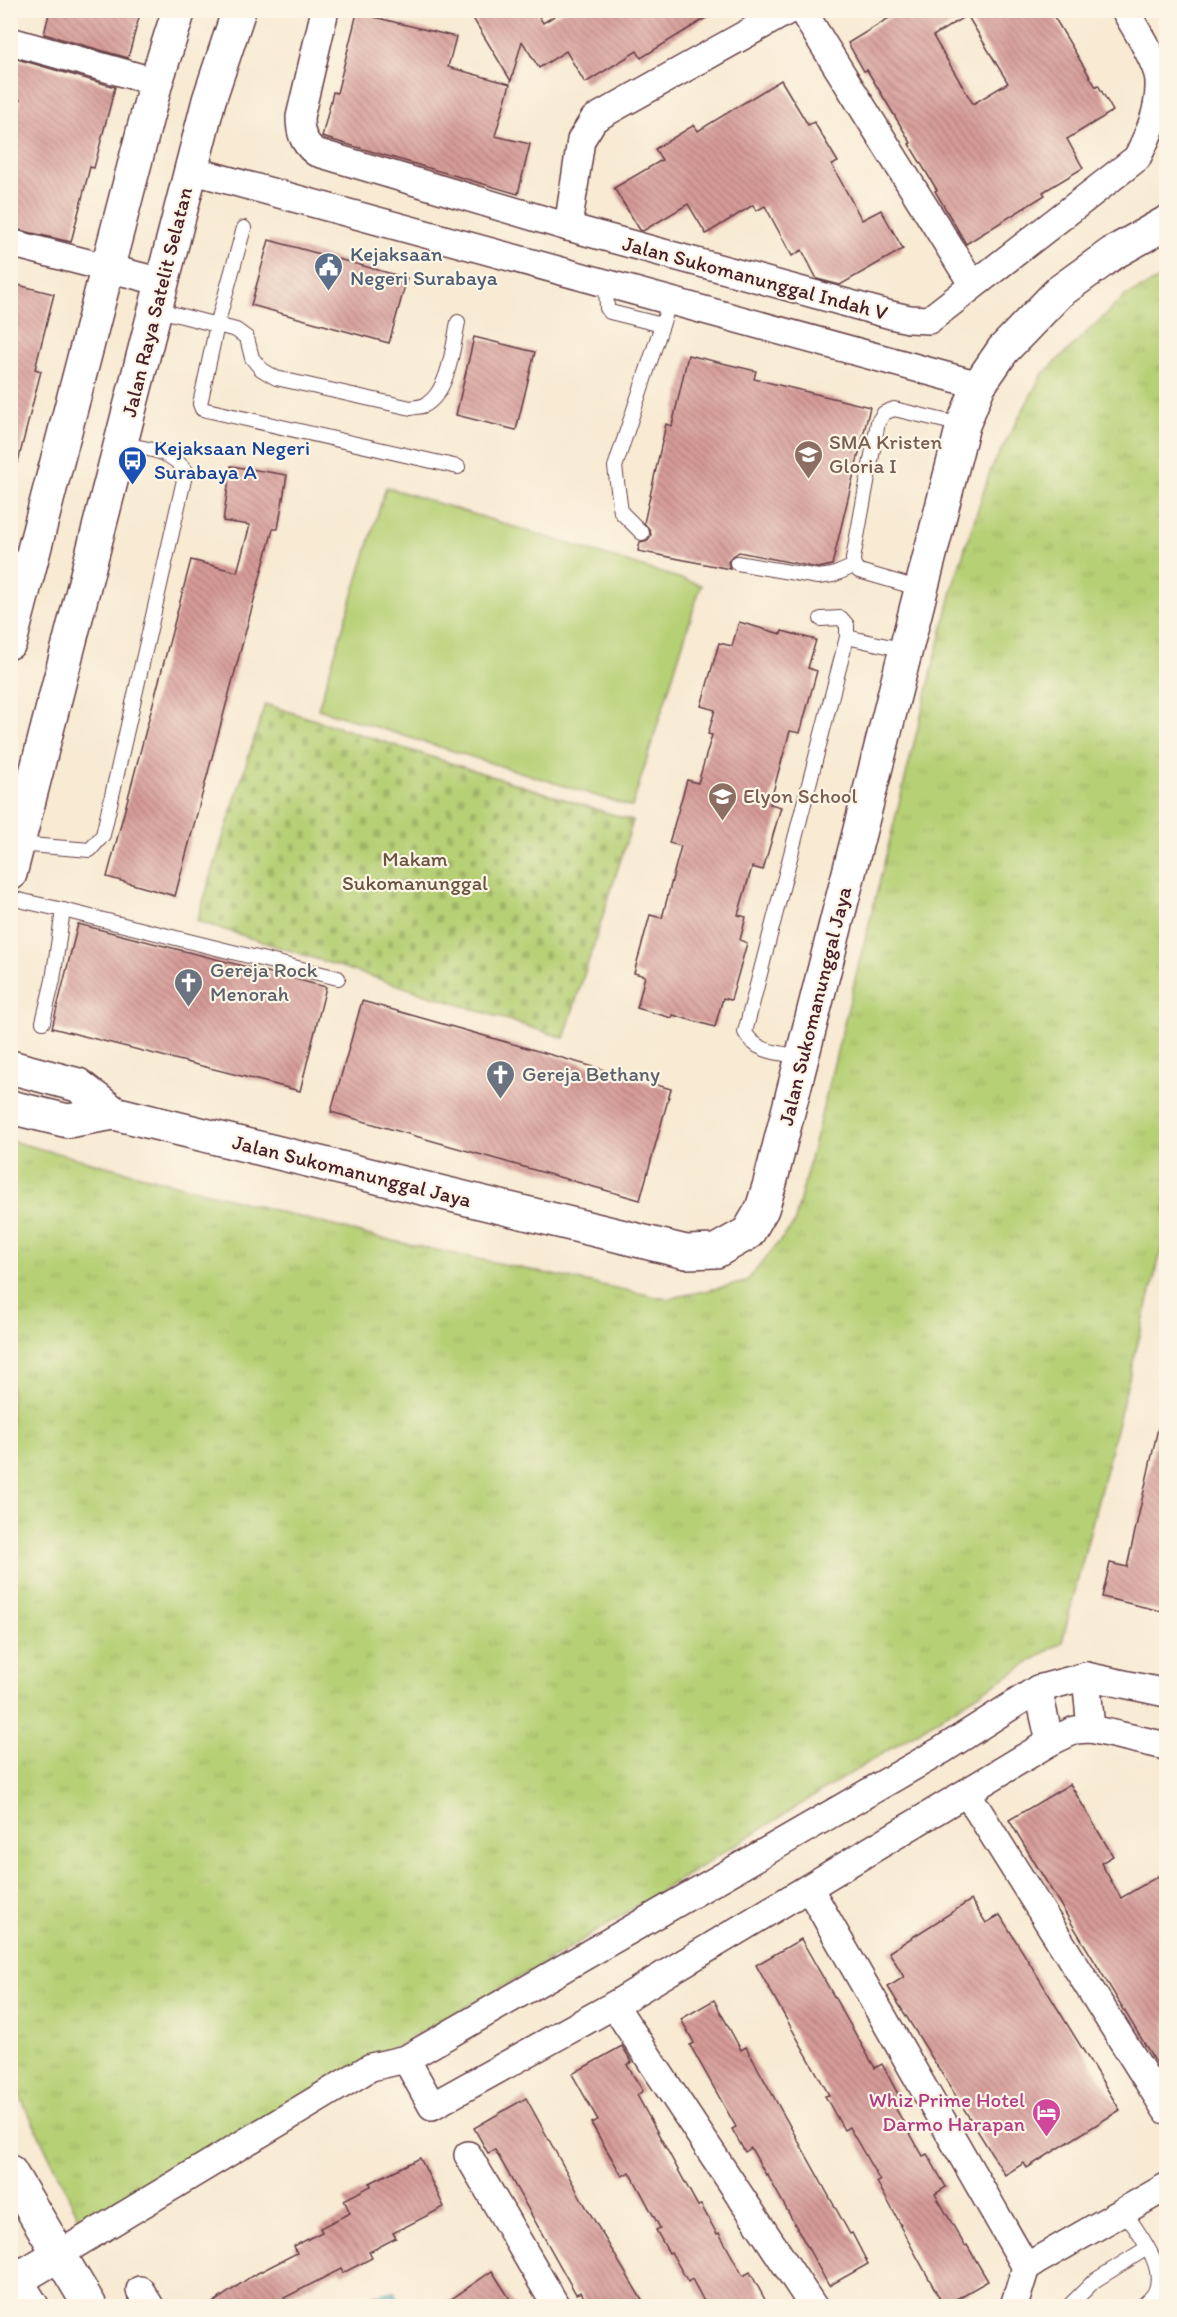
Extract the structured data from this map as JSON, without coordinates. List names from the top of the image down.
{
  "streets": {
    "street": ["Jalan Sukomanunggal Indah V", "Jalan Raya Satelit Selatan", "Jalan Sukomanunggal Jaya"]
  },
  "parks": ["Makam Sukomanunggal"],
  "places": {
    "public building": ["Kejaksaan Negeri Surabaya"],
    "school or university": ["SMA Kristen Gloria I", "Elyon School"],
    "bus stop": ["Kejaksaan Negeri Surabaya A"],
    "church": ["Gereja Rock Menorah", "Gereja Bethany"],
    "hotel": ["Whiz Prime Hotel Darmo Harapan"]
  }
}
